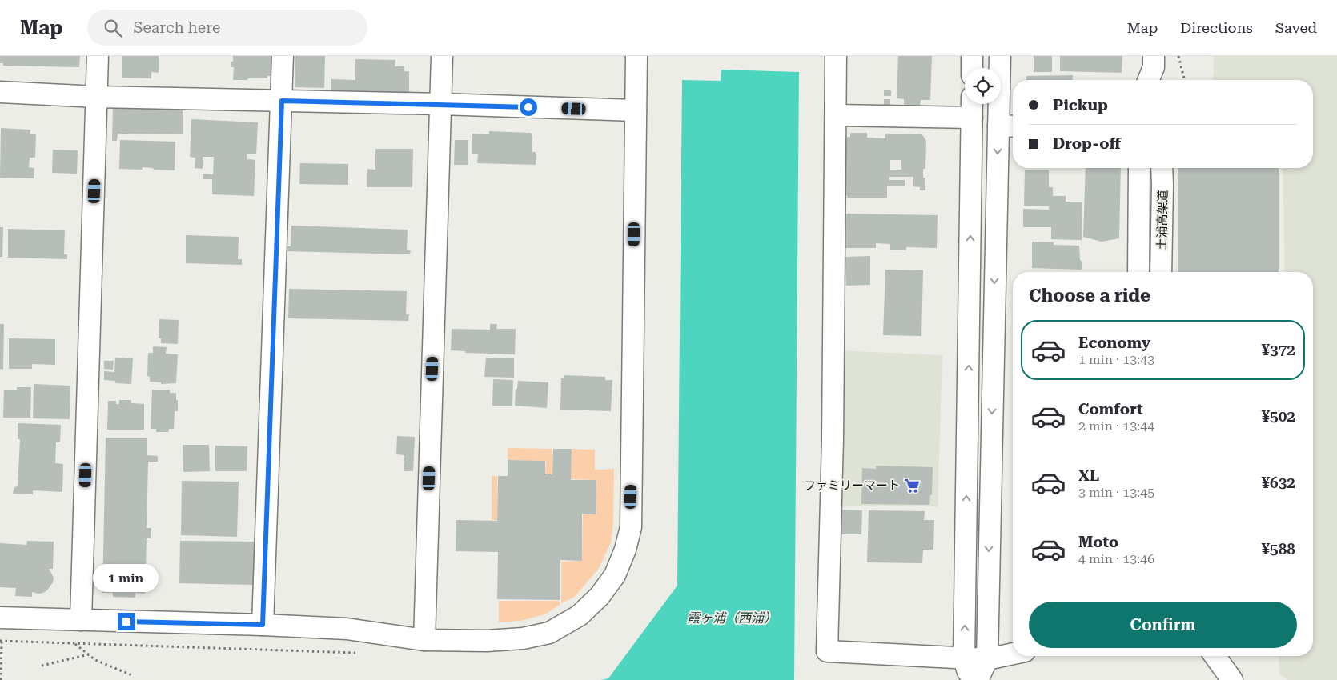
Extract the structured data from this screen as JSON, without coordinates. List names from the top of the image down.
{
  "streets": {
    "street": ["土浦高架道"]
  },
  "water": ["霞ヶ浦（西浦）"],
  "places": {
    "supermarket": ["ファミリーマート"]
  },
  "page": {
    "header": "Map",
    "search": "Search here",
    "nav": ["Map", "Directions", "Saved"],
    "banner": ["Pickup", "Drop-off"],
    "heading": "Choose a ride",
    "list": [
      {
        "name": "Economy",
        "note": "1 min · 13:43",
        "value": "¥372"
      },
      {
        "name": "Comfort",
        "note": "2 min · 13:44",
        "value": "¥502"
      },
      {
        "name": "XL",
        "note": "3 min · 13:45",
        "value": "¥632"
      },
      {
        "name": "Moto",
        "note": "4 min · 13:46",
        "value": "¥588"
      }
    ],
    "bubble": "1 min",
    "buttons": "Confirm"
  }
}
